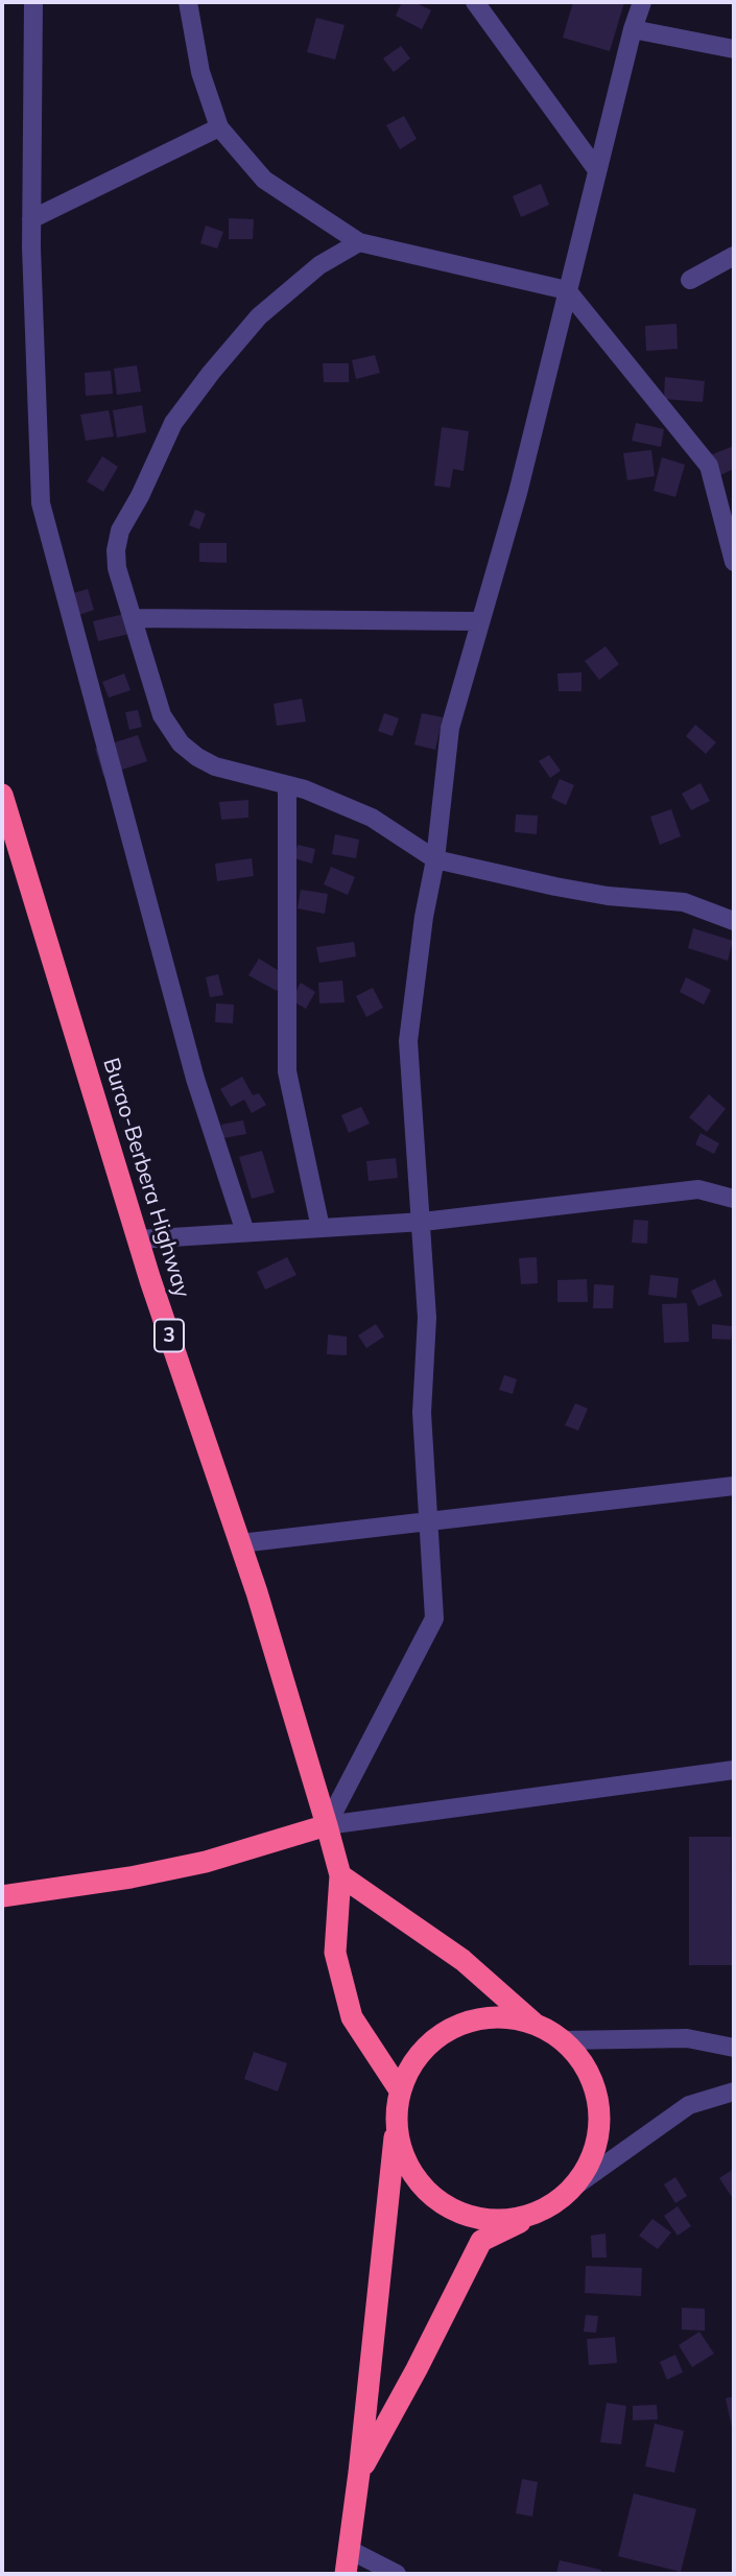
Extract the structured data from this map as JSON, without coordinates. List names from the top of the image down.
{
  "streets": {
    "highway": ["Burao-Berbera Highway", "3"]
  }
}
